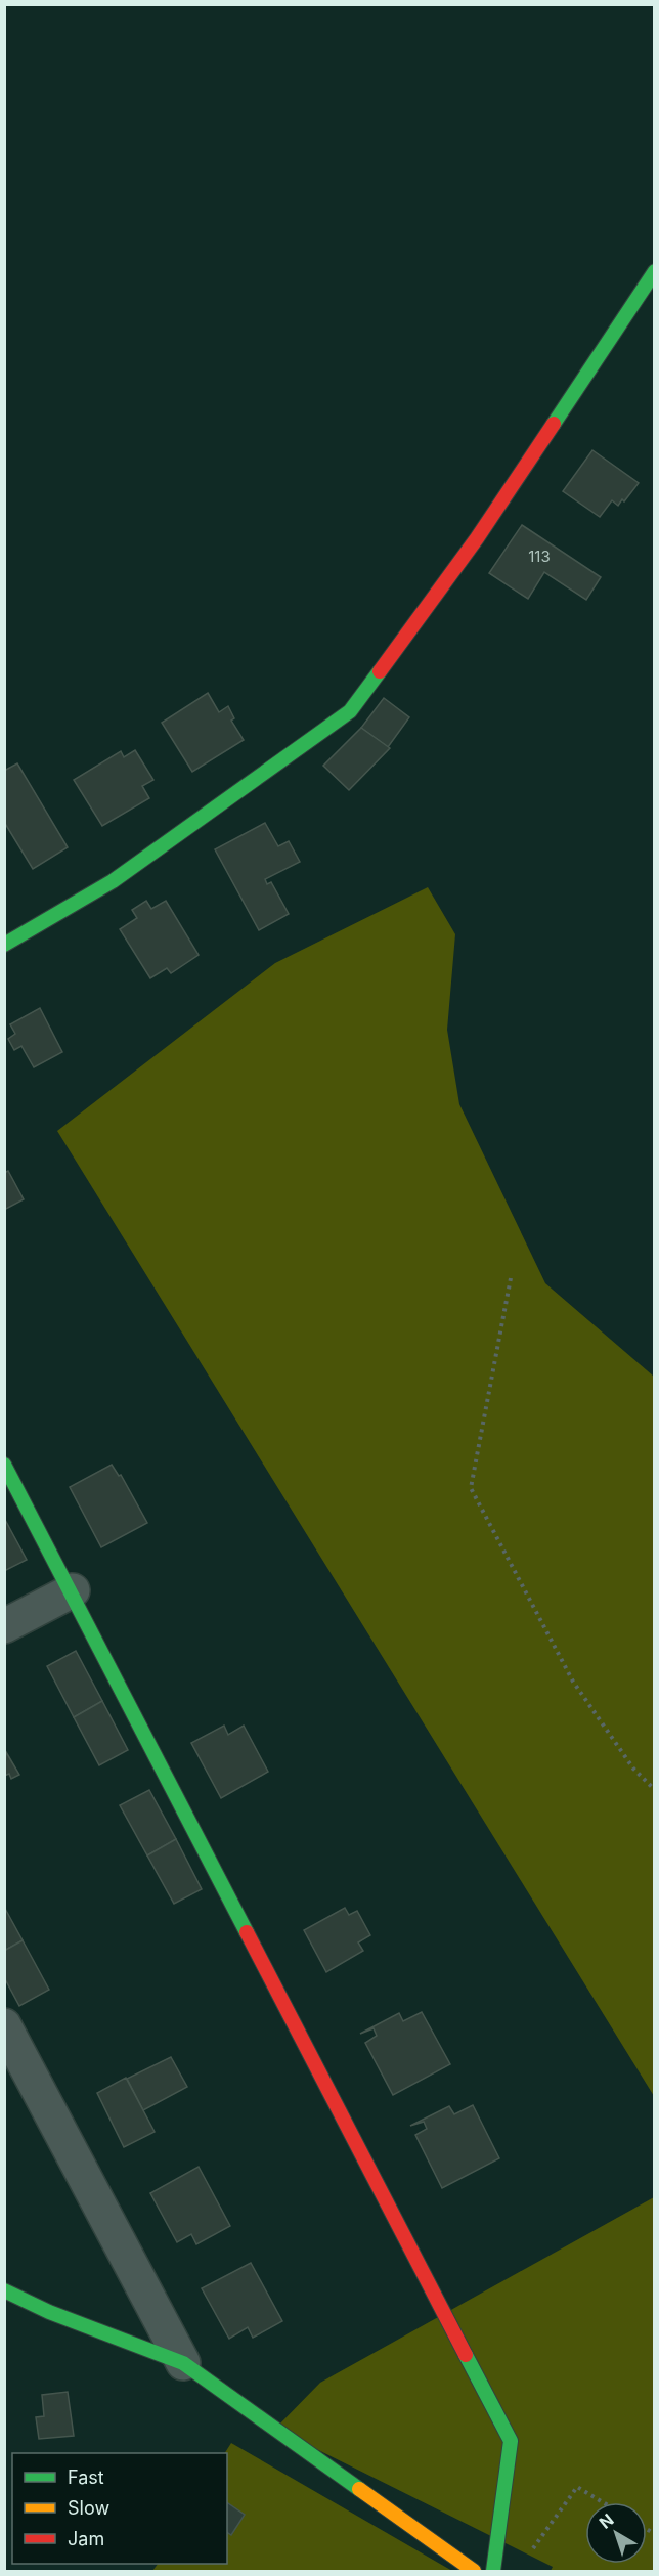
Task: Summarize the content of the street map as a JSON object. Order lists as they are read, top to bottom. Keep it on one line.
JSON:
{"house_numbers":["113"],"legend":["Fast","Slow","Jam"],"north":"top left"}
